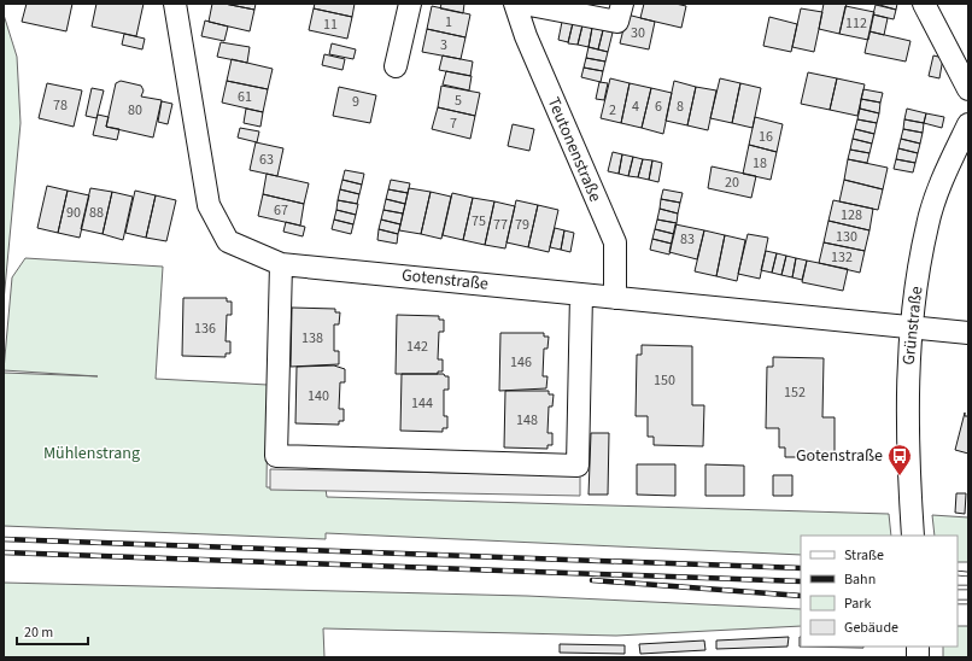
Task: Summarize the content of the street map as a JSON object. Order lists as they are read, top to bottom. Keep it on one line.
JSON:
{"streets":{"street":["Teutonenstraße","Gotenstraße","Grünstraße"]},"crossings":[["Teutonenstraße","Gotenstraße"],["Gotenstraße","Grünstraße"]],"parks":["Mühlenstrang"],"places":{"bus stop":["Gotenstraße"]},"house_numbers":["1","112","11","30","3","61","5","9","78","4","6","8","80","2","7","16","63","18","20","67","90","88","128","75","77","79","130","83","132","136","138","142","146","150","152","140","144","148"],"legend":["Straße","Bahn","Park","Gebäude"],"scale_bar":"20 m"}
